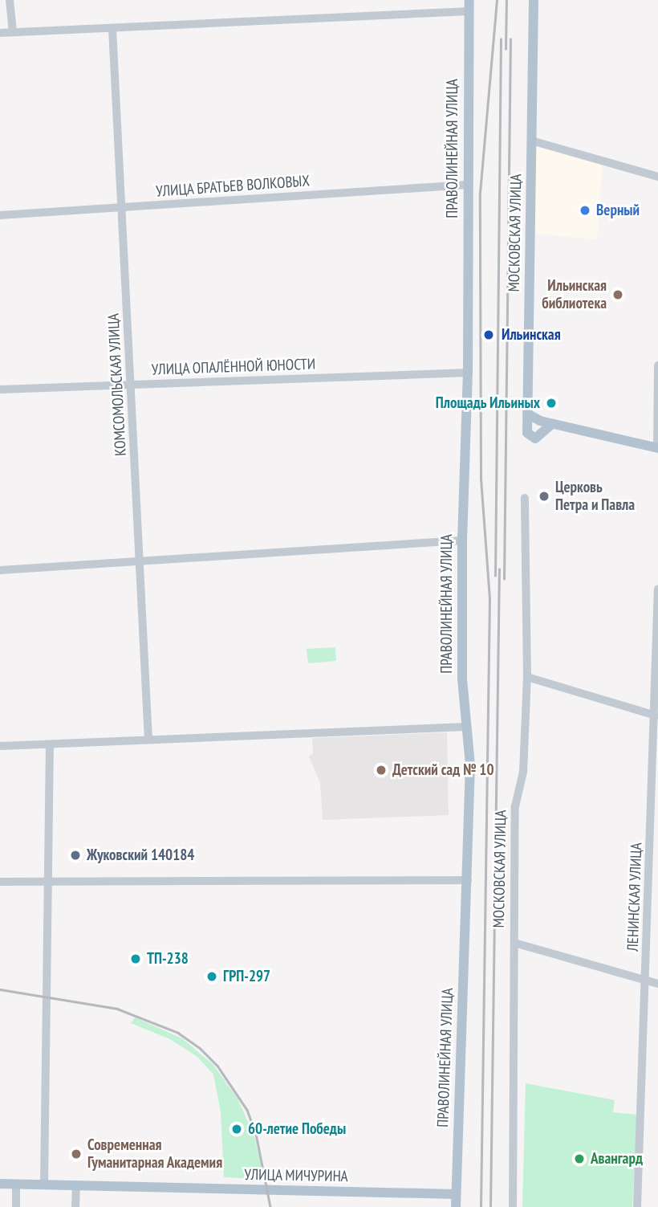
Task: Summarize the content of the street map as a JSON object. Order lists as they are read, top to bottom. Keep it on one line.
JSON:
{"streets":{"main road":["ПРАВОЛИНЕЙНАЯ УЛИЦА","МОСКОВСКАЯ УЛИЦА","УЛИЦА МИЧУРИНА"],"street":["УЛИЦА БРАТЬЕВ ВОЛКОВЫХ","УЛИЦА ОПАЛЁННОЙ ЮНОСТИ","КОМСОМОЛЬСКАЯ УЛИЦА","ЛЕНИНСКАЯ УЛИЦА"]},"crossings":[["ПРАВОЛИНЕЙНАЯ УЛИЦА","УЛИЦА БРАТЬЕВ ВОЛКОВЫХ"],["ПРАВОЛИНЕЙНАЯ УЛИЦА","УЛИЦА ОПАЛЁННОЙ ЮНОСТИ"],["ПРАВОЛИНЕЙНАЯ УЛИЦА","УЛИЦА МИЧУРИНА"],["УЛИЦА БРАТЬЕВ ВОЛКОВЫХ","КОМСОМОЛЬСКАЯ УЛИЦА"],["УЛИЦА ОПАЛЁННОЙ ЮНОСТИ","КОМСОМОЛЬСКАЯ УЛИЦА"]],"places":["Верный","Ильинская библиотека","Ильинская","Площадь Ильиных","Церковь Петра и Павла","Детский сад № 10","Жуковский 140184","ТП-238","ГРП-297","60-летие Победы","Современная Гуманитарная Академия","Авангард"]}
